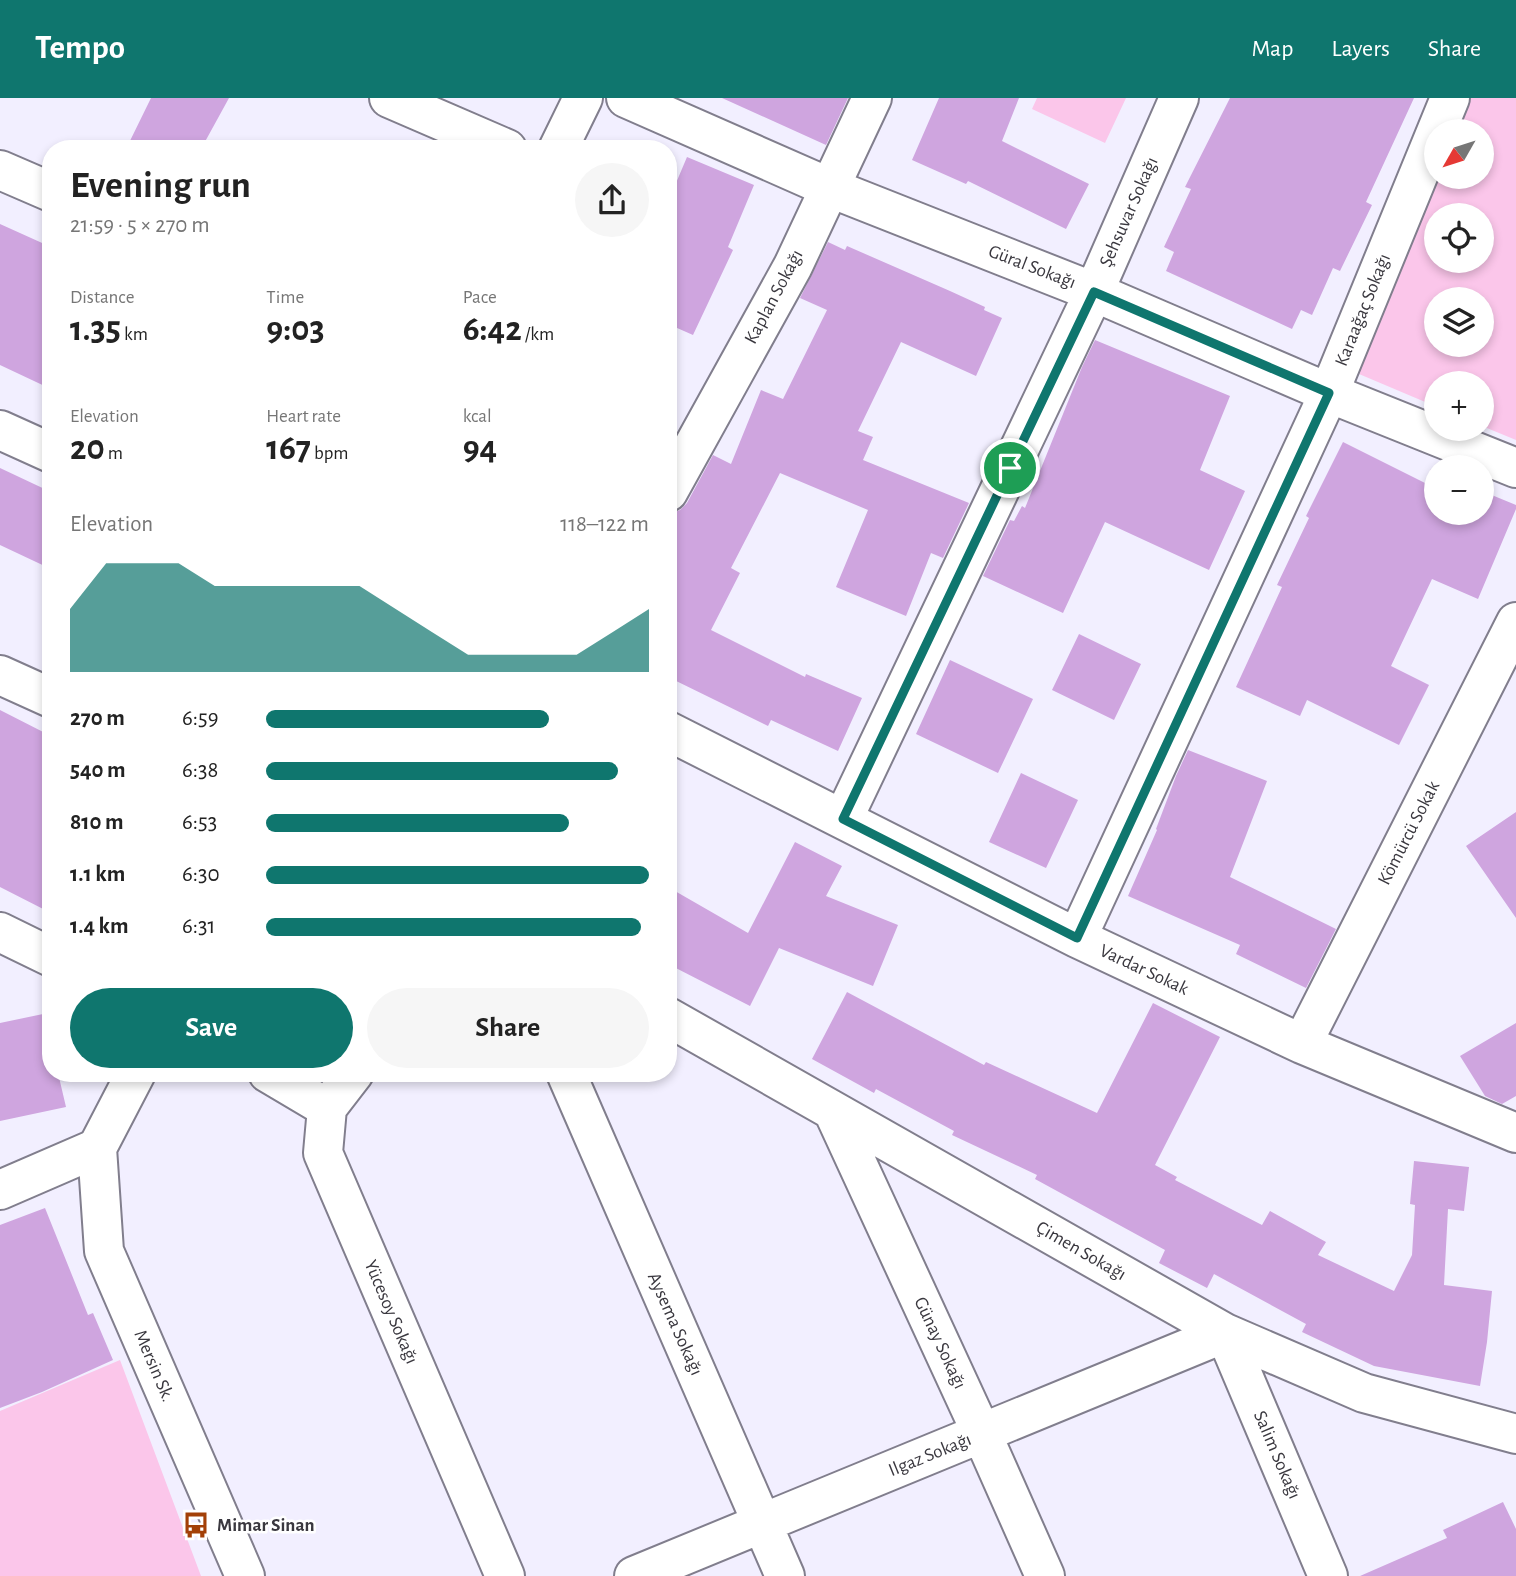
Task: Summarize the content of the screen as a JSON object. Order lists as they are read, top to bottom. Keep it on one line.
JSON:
{"streets":{"street":["Şehsuvar Sokağı","Güral Sokağı","Kaplan Sokağı","Karaağaç Sokağı","Kömürcü Sokak","Vardar Sokak","Çimen Sokağı","Yücesoy Sokağı","Aysema Sokağı","Günay Sokağı","Mersin Sk.","Ilgaz Sokağı","Salim Sokağı"]},"crossings":[["Şehsuvar Sokağı","Güral Sokağı"],["Şehsuvar Sokağı","Vardar Sokak"],["Güral Sokağı","Kaplan Sokağı"],["Güral Sokağı","Karaağaç Sokağı"],["Karaağaç Sokağı","Vardar Sokak"],["Kömürcü Sokak","Vardar Sokak"],["Çimen Sokağı","Günay Sokağı"],["Çimen Sokağı","Ilgaz Sokağı"],["Çimen Sokağı","Salim Sokağı"],["Aysema Sokağı","Ilgaz Sokağı"],["Günay Sokağı","Ilgaz Sokağı"],["Ilgaz Sokağı","Salim Sokağı"]],"places":{"bus stop":["Mimar Sinan"]},"north":"bottom left","page":{"header":"Tempo","nav":["Map","Layers","Share"],"map_buttons":["+","−"],"heading":["Evening run","21:59 · 5 × 270 m"],"stats":[["Distance","1.35 km"],["Time","9:03"],["Pace","6:42 /km"],["Elevation","20 m"],["Heart rate","167 bpm"],["kcal","94"]],"chart":["Elevation","118–122 m"],"list":[{"name":"270 m","note":"6:59"},{"name":"540 m","note":"6:38"},{"name":"810 m","note":"6:53"},{"name":"1.1 km","note":"6:30"},{"name":"1.4 km","note":"6:31"}],"buttons":["Save","Share"]}}
